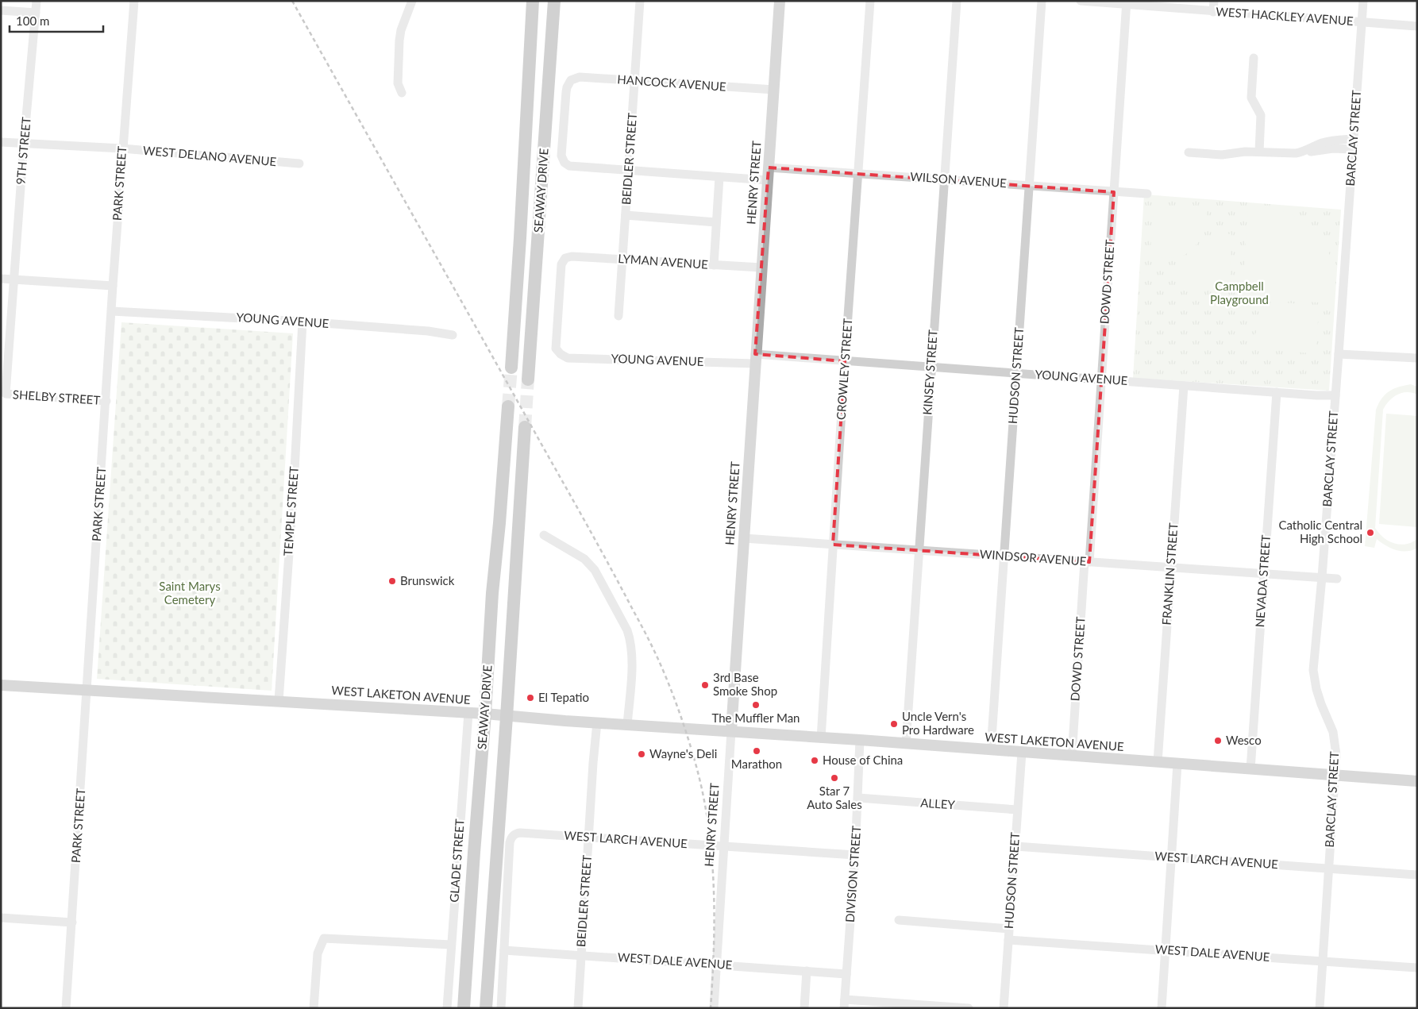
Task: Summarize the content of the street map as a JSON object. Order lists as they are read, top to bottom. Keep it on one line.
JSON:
{"streets":{"highway":["SEAWAY DRIVE"],"main road":["HENRY STREET","WEST LAKETON AVENUE"],"street":["WEST HACKLEY AVENUE","HANCOCK AVENUE","BARCLAY STREET","9TH STREET","WEST DELANO AVENUE","BEIDLER STREET","WILSON AVENUE","PARK STREET","LYMAN AVENUE","DOWD STREET","YOUNG AVENUE","CROWLEY STREET","KINSEY STREET","HUDSON STREET","SHELBY STREET","TEMPLE STREET","WINDSOR AVENUE","FRANKLIN STREET","NEVADA STREET","ALLEY","WEST LARCH AVENUE","GLADE STREET","DIVISION STREET","WEST DALE AVENUE"]},"crossings":[["WEST HACKLEY AVENUE","BARCLAY STREET"],["WEST HACKLEY AVENUE","DOWD STREET"],["HANCOCK AVENUE","BEIDLER STREET"],["HANCOCK AVENUE","HENRY STREET"],["BARCLAY STREET","YOUNG AVENUE"],["BARCLAY STREET","WINDSOR AVENUE"],["BARCLAY STREET","WEST LAKETON AVENUE"],["BARCLAY STREET","WEST LARCH AVENUE"],["BARCLAY STREET","WEST DALE AVENUE"],["9TH STREET","WEST DELANO AVENUE"],["9TH STREET","SHELBY STREET"],["WEST DELANO AVENUE","PARK STREET"],["BEIDLER STREET","LYMAN AVENUE"],["BEIDLER STREET","WEST LAKETON AVENUE"],["BEIDLER STREET","WEST LARCH AVENUE"],["BEIDLER STREET","WEST DALE AVENUE"],["WILSON AVENUE","HENRY STREET"],["WILSON AVENUE","DOWD STREET"],["WILSON AVENUE","CROWLEY STREET"],["WILSON AVENUE","KINSEY STREET"],["WILSON AVENUE","HUDSON STREET"],["HENRY STREET","LYMAN AVENUE"],["HENRY STREET","YOUNG AVENUE"],["HENRY STREET","WINDSOR AVENUE"],["HENRY STREET","WEST LAKETON AVENUE"],["HENRY STREET","WEST LARCH AVENUE"],["HENRY STREET","WEST DALE AVENUE"],["PARK STREET","YOUNG AVENUE"],["PARK STREET","SHELBY STREET"],["PARK STREET","WEST LAKETON AVENUE"],["SEAWAY DRIVE","WEST LAKETON AVENUE"],["LYMAN AVENUE","YOUNG AVENUE"],["DOWD STREET","YOUNG AVENUE"],["DOWD STREET","WINDSOR AVENUE"],["DOWD STREET","WEST LAKETON AVENUE"],["YOUNG AVENUE","CROWLEY STREET"],["YOUNG AVENUE","KINSEY STREET"],["YOUNG AVENUE","HUDSON STREET"],["YOUNG AVENUE","TEMPLE STREET"],["YOUNG AVENUE","FRANKLIN STREET"],["YOUNG AVENUE","NEVADA STREET"],["CROWLEY STREET","WINDSOR AVENUE"],["CROWLEY STREET","WEST LAKETON AVENUE"],["KINSEY STREET","WINDSOR AVENUE"],["KINSEY STREET","WEST LAKETON AVENUE"],["HUDSON STREET","WINDSOR AVENUE"],["HUDSON STREET","WEST LAKETON AVENUE"],["HUDSON STREET","ALLEY"],["HUDSON STREET","WEST LARCH AVENUE"],["HUDSON STREET","WEST DALE AVENUE"],["TEMPLE STREET","WEST LAKETON AVENUE"],["WINDSOR AVENUE","FRANKLIN STREET"],["WINDSOR AVENUE","NEVADA STREET"],["FRANKLIN STREET","WEST LAKETON AVENUE"],["NEVADA STREET","WEST LAKETON AVENUE"],["WEST LAKETON AVENUE","GLADE STREET"],["WEST LAKETON AVENUE","DIVISION STREET"],["ALLEY","DIVISION STREET"],["WEST LARCH AVENUE","DIVISION STREET"],["WEST LARCH AVENUE","WEST DALE AVENUE"],["DIVISION STREET","WEST DALE AVENUE"]],"parks":["Campbell Playground","Saint Marys Cemetery"],"places":["Catholic Central High School","Brunswick","3rd Base Smoke Shop","El Tepatio","The Muffler Man","Uncle Vern's Pro Hardware","Wesco","Marathon","Wayne's Deli","House of China","Star 7 Auto Sales"],"scale_bar":"100 m"}
